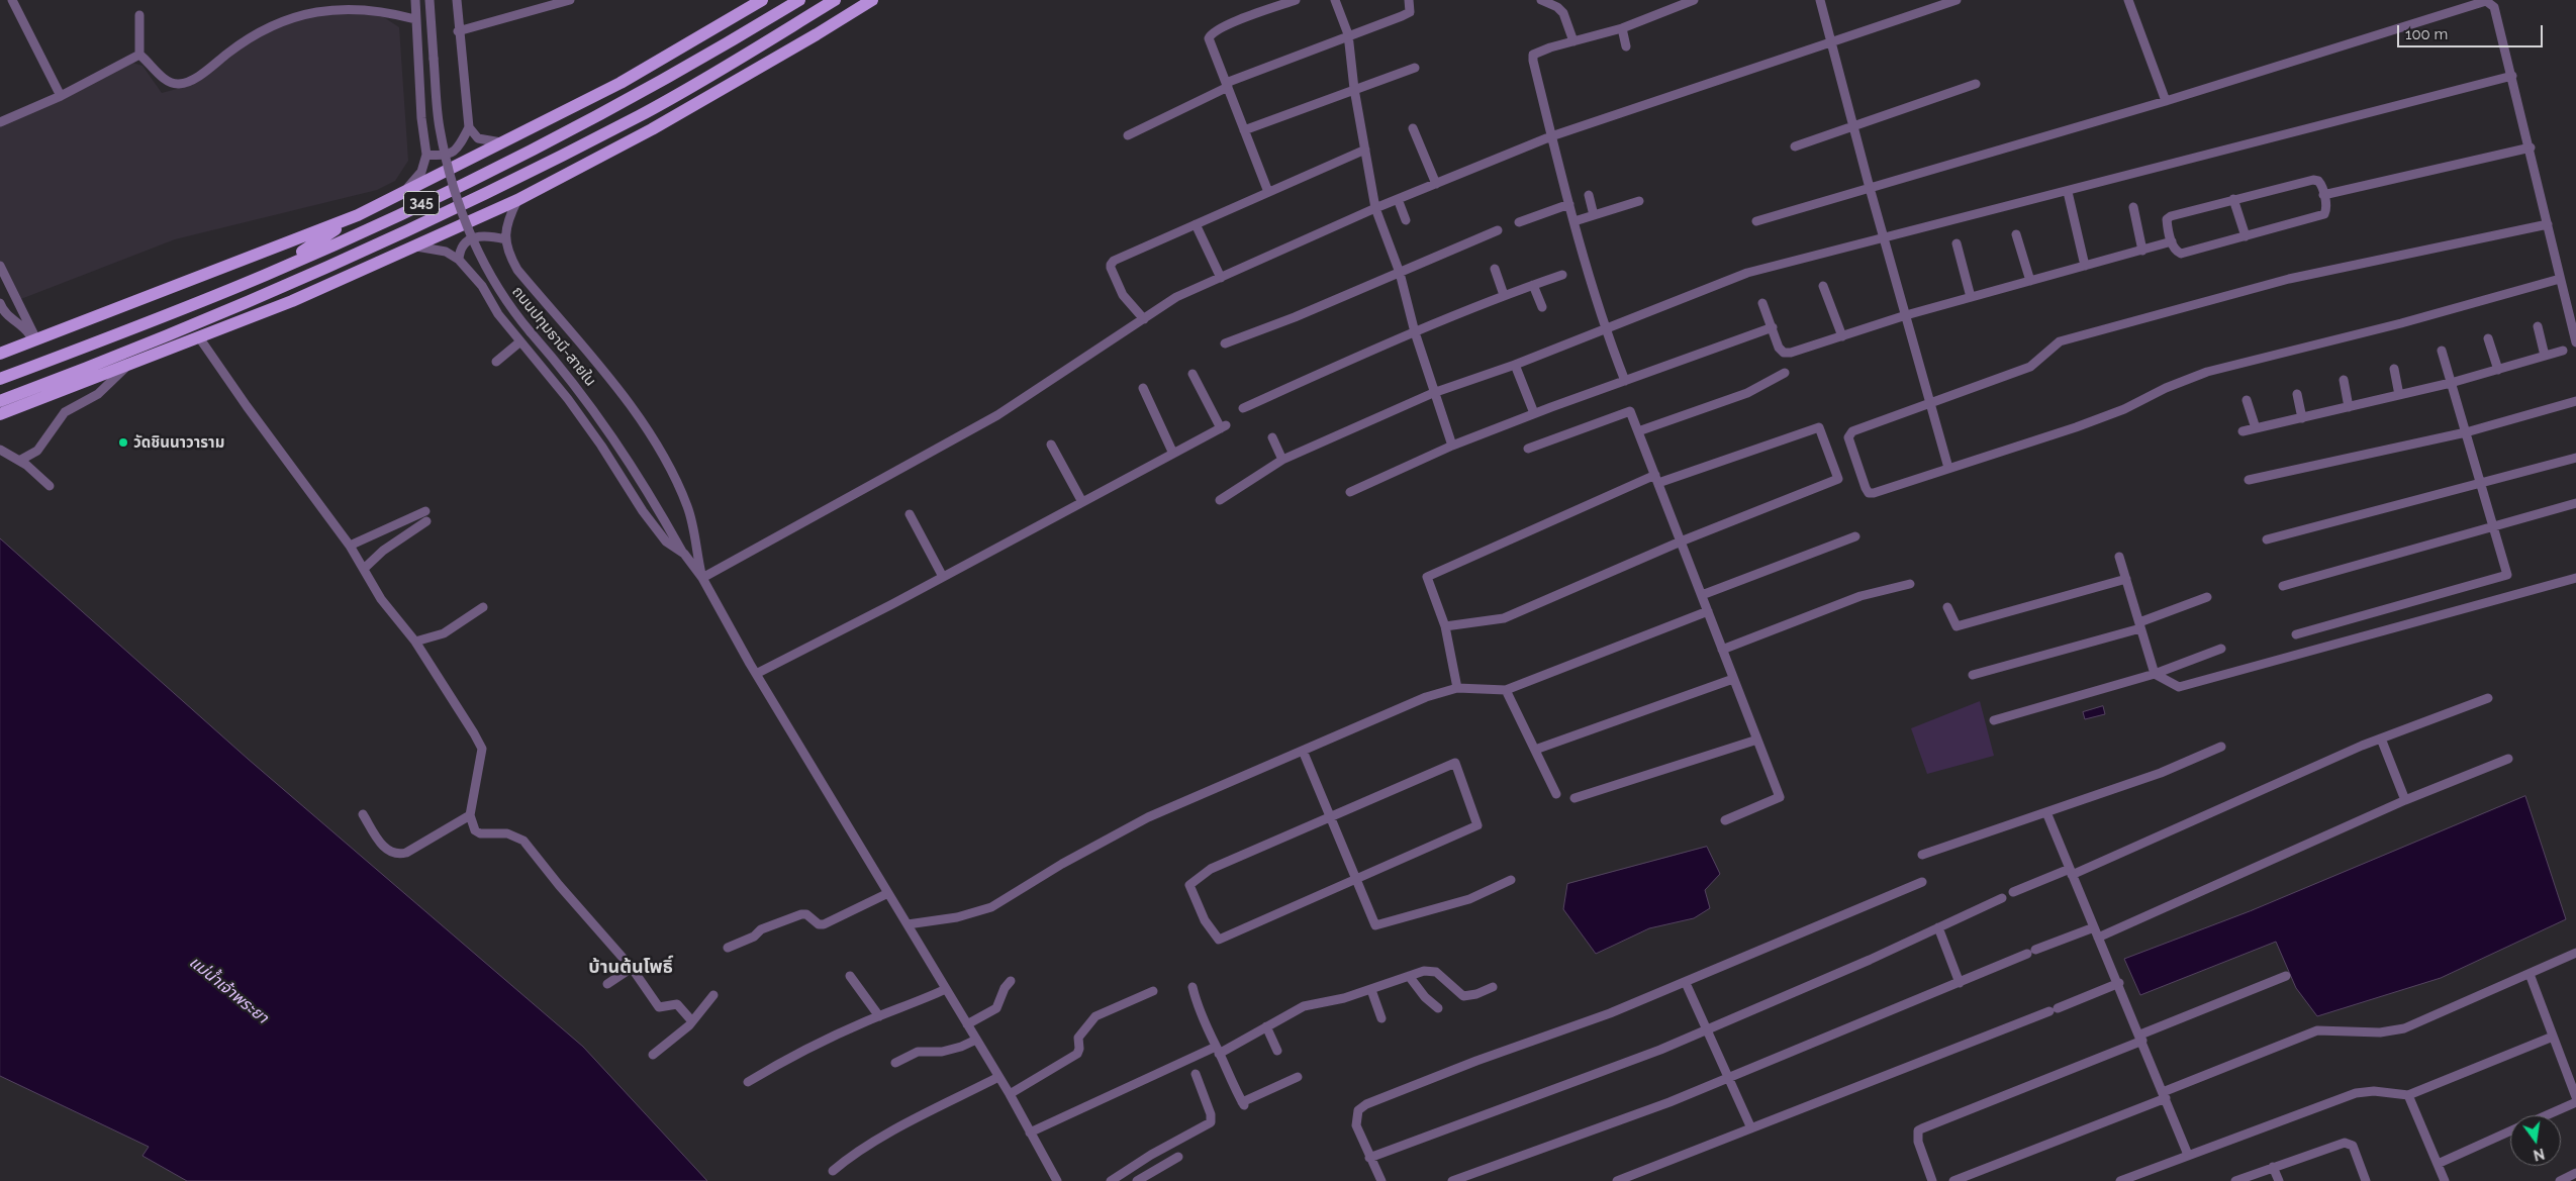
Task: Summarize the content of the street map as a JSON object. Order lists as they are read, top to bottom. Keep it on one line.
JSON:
{"streets":{"main road":["345"],"street":["ถนนปทุมธานี-สายใน"]},"districts":["บ้านต้นโพธิ์"],"water":["แม่น้ำเจ้าพระยา"],"places":["วัดชินนาวาราม"],"scale_bar":"100 m","north":"bottom"}
